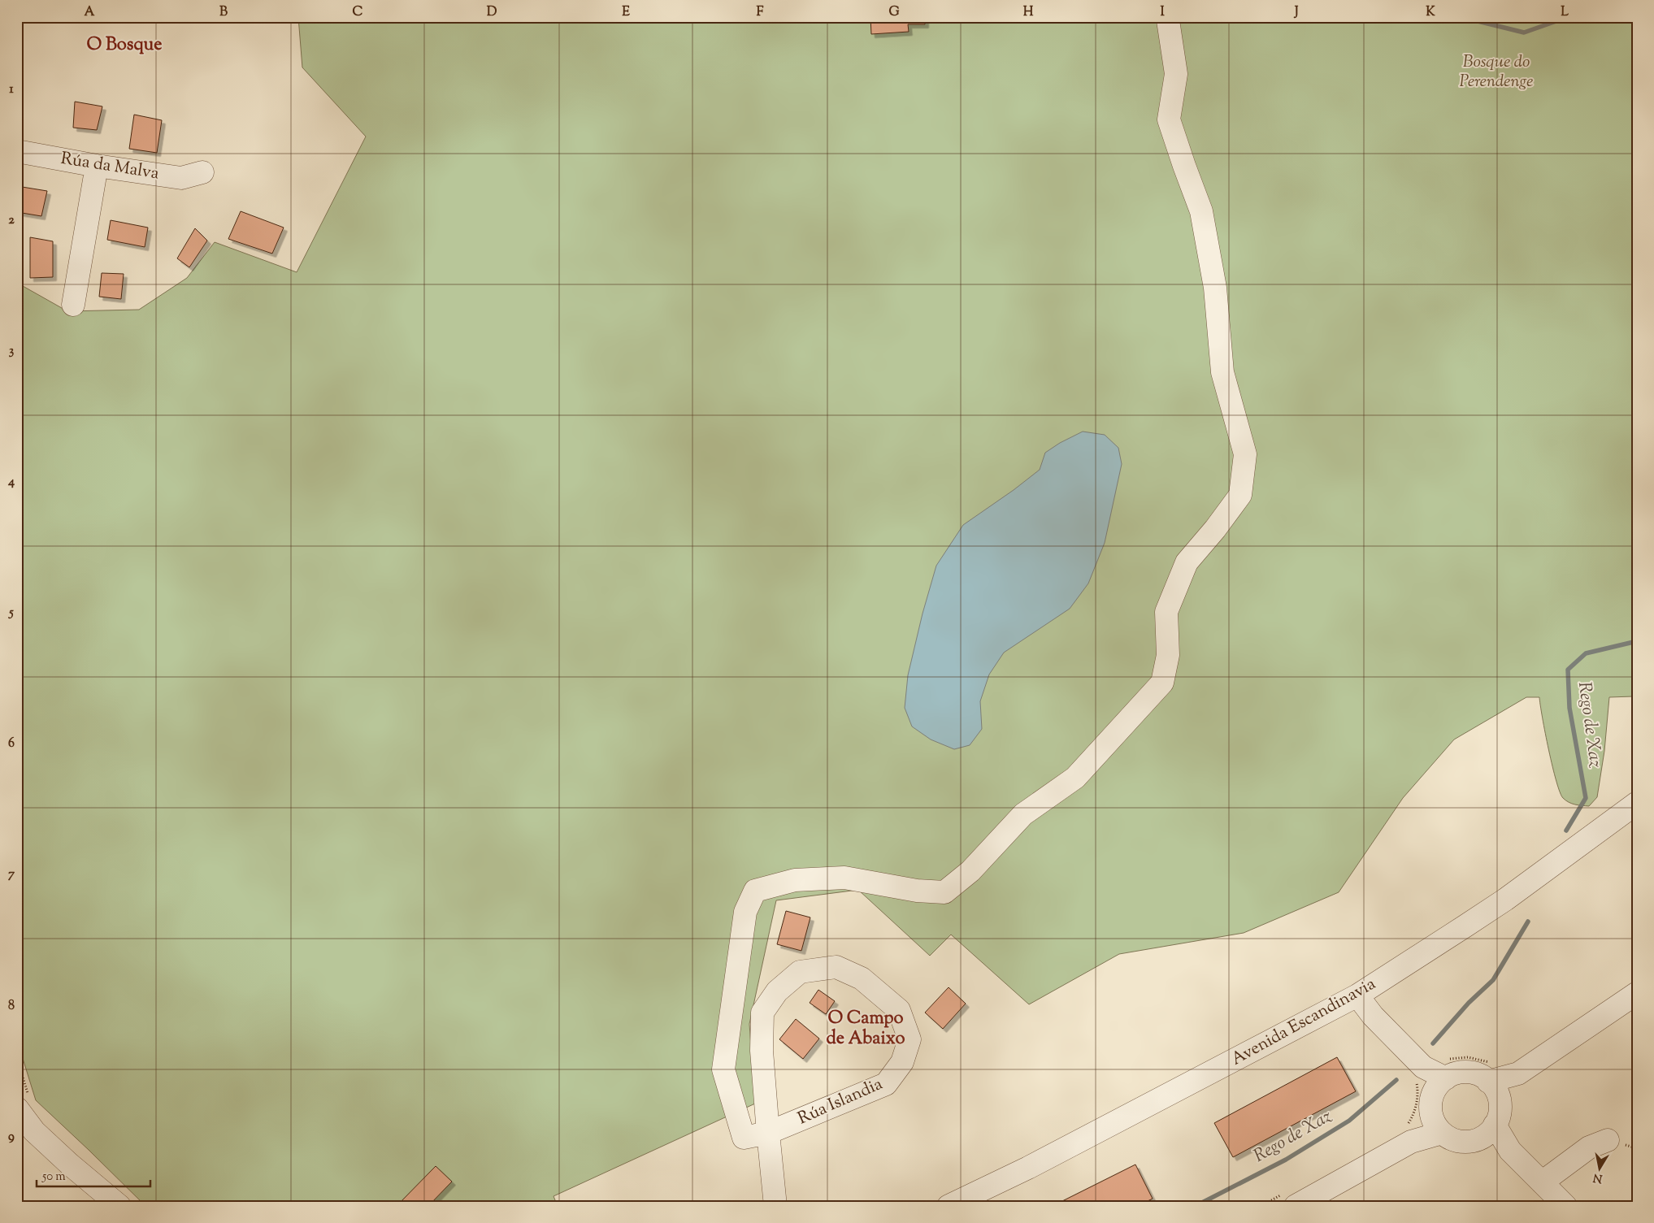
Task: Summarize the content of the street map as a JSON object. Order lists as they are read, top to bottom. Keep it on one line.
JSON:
{"streets":{"street":["Rúa da Malva","Avenida Escandinavia","Rúa Islandia"]},"districts":["O Bosque","O Campo de Abaixo"],"water":["Rego de Xaz"],"parks":["Bosque do Perendenge"],"scale_bar":"50 m","north":"bottom","grid":{"columns":["A","B","C","D","E","F","G","H","I","J","K","L"],"rows":["1","2","3","4","5","6","7","8","9"]}}
